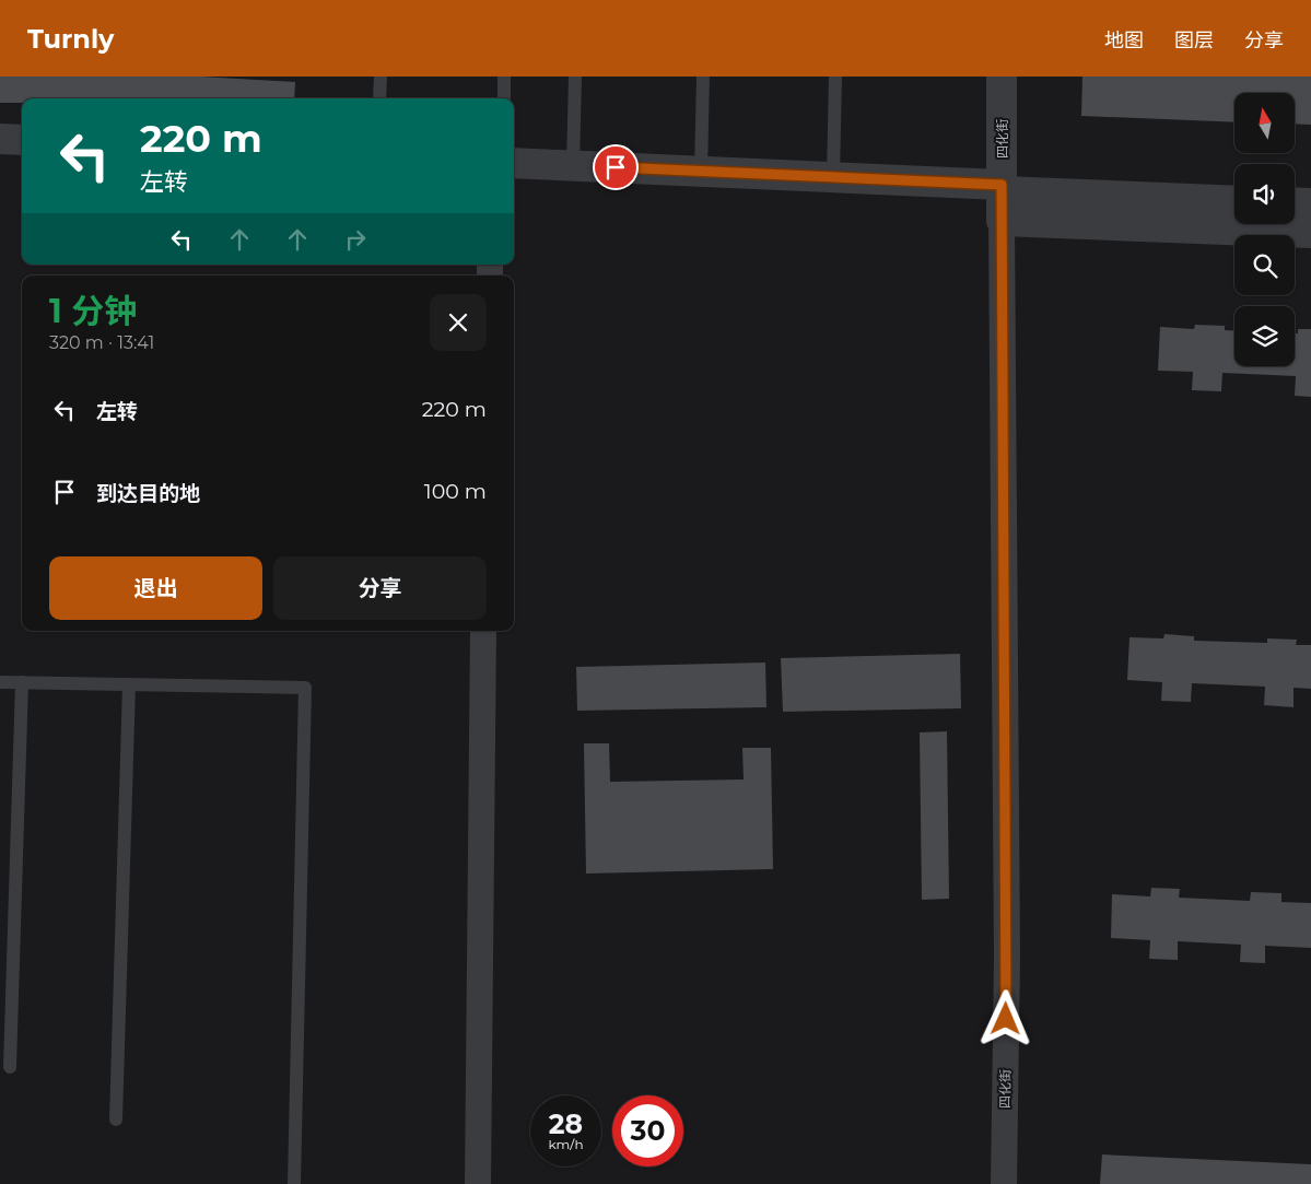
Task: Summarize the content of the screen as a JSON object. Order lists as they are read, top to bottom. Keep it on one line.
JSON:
{"streets":{"street":["四化街"]},"north":"top","page":{"header":"Turnly","nav":["地图","图层","分享"],"turn":["220 m","左转"],"heading":["1 分钟","320 m · 13:41"],"list":[{"name":"左转","value":"220 m"},{"name":"到达目的地","value":"100 m"}],"buttons":["退出","分享"],"speed":"28 km/h","limit":"30"}}
